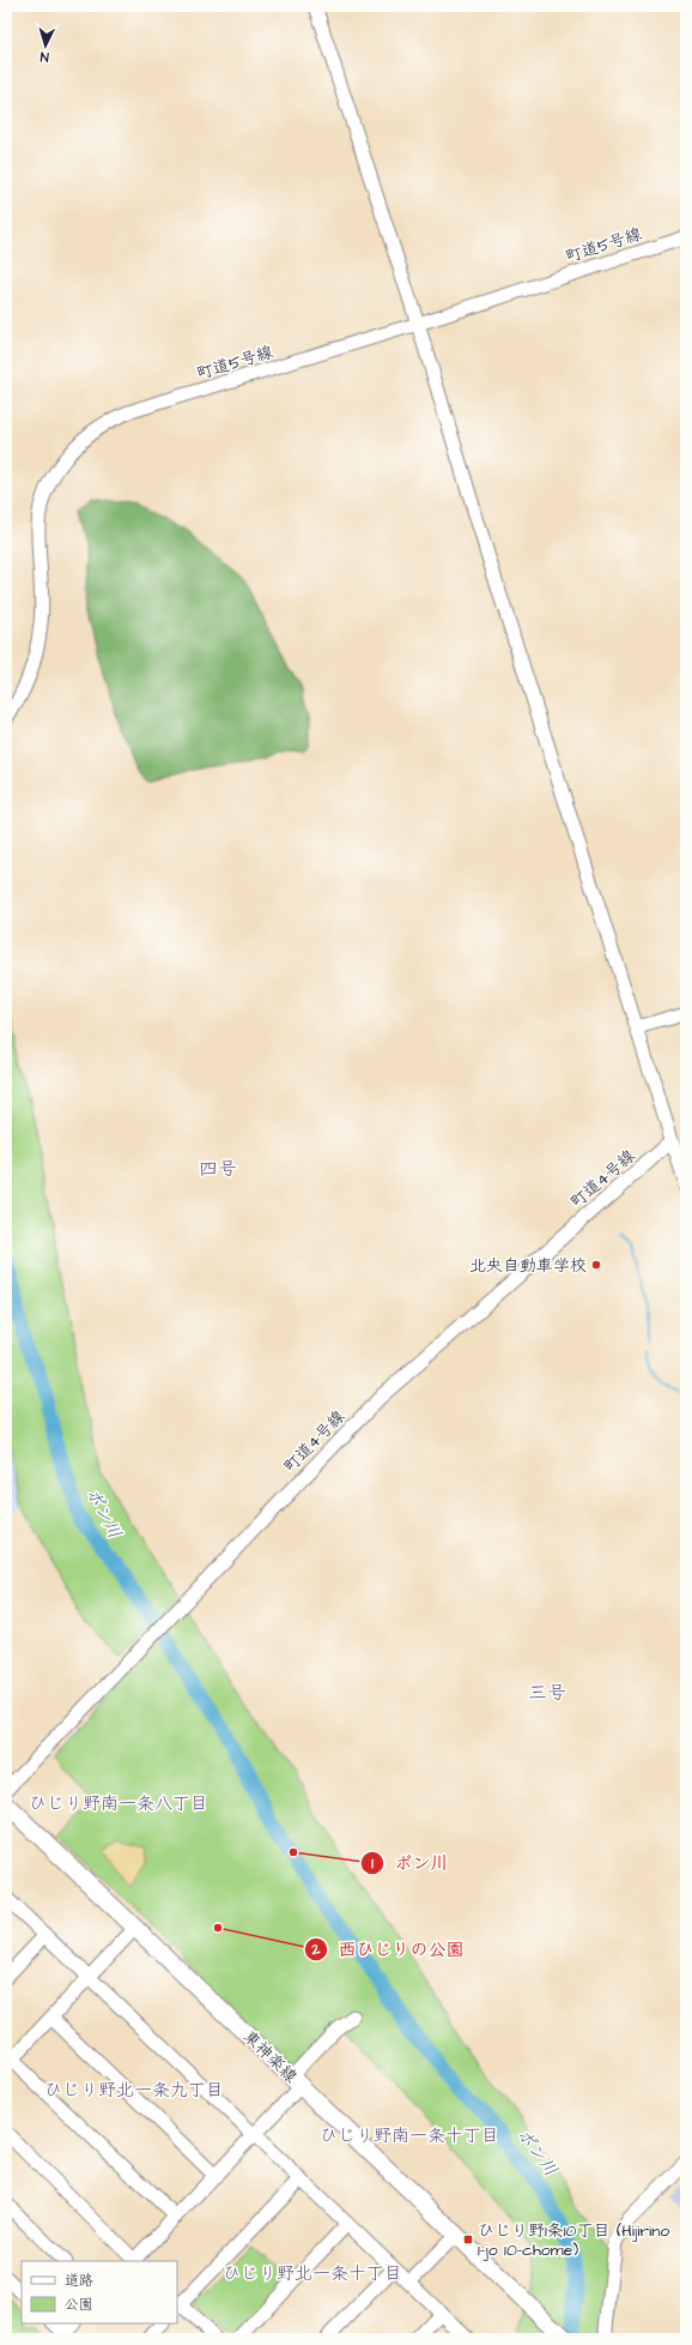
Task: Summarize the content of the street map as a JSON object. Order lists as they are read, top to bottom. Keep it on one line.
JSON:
{"streets":{"main road":["東神楽線"],"street":["町道5号線","町道4号線"]},"districts":["四号","三号","ひじり野南一条八丁目","ひじり野北一条九丁目","ひじり野南一条十丁目","ひじり野北一条十丁目"],"water":["ポン川"],"places":{"other":["北央自動車学校","ポン川","西ひじりの公園"],"transit":["ひじり野1条10丁目 (Hijirino 1-jo 10-chome)"]},"legend":["道路","公園"],"north":"bottom"}
